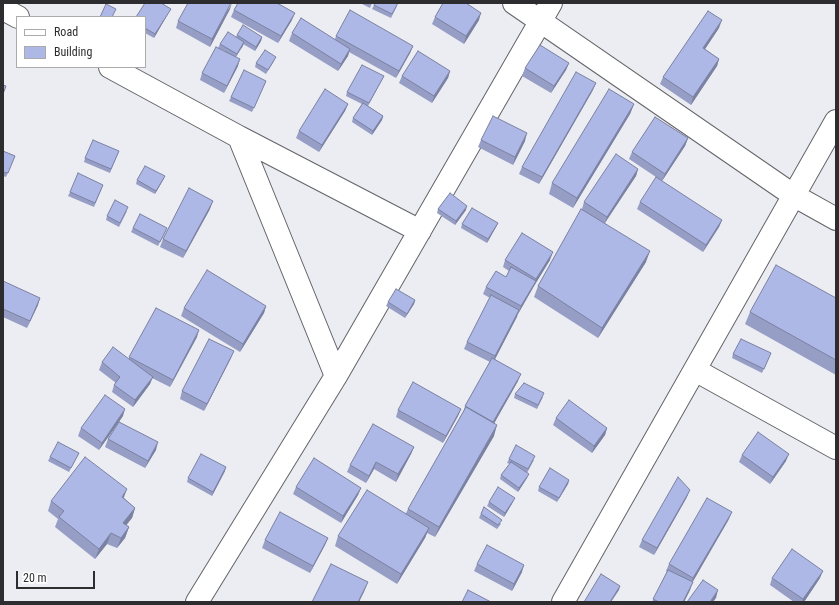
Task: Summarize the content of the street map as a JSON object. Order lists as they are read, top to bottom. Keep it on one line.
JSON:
{"legend":["Road","Building"],"scale_bar":"20 m"}
